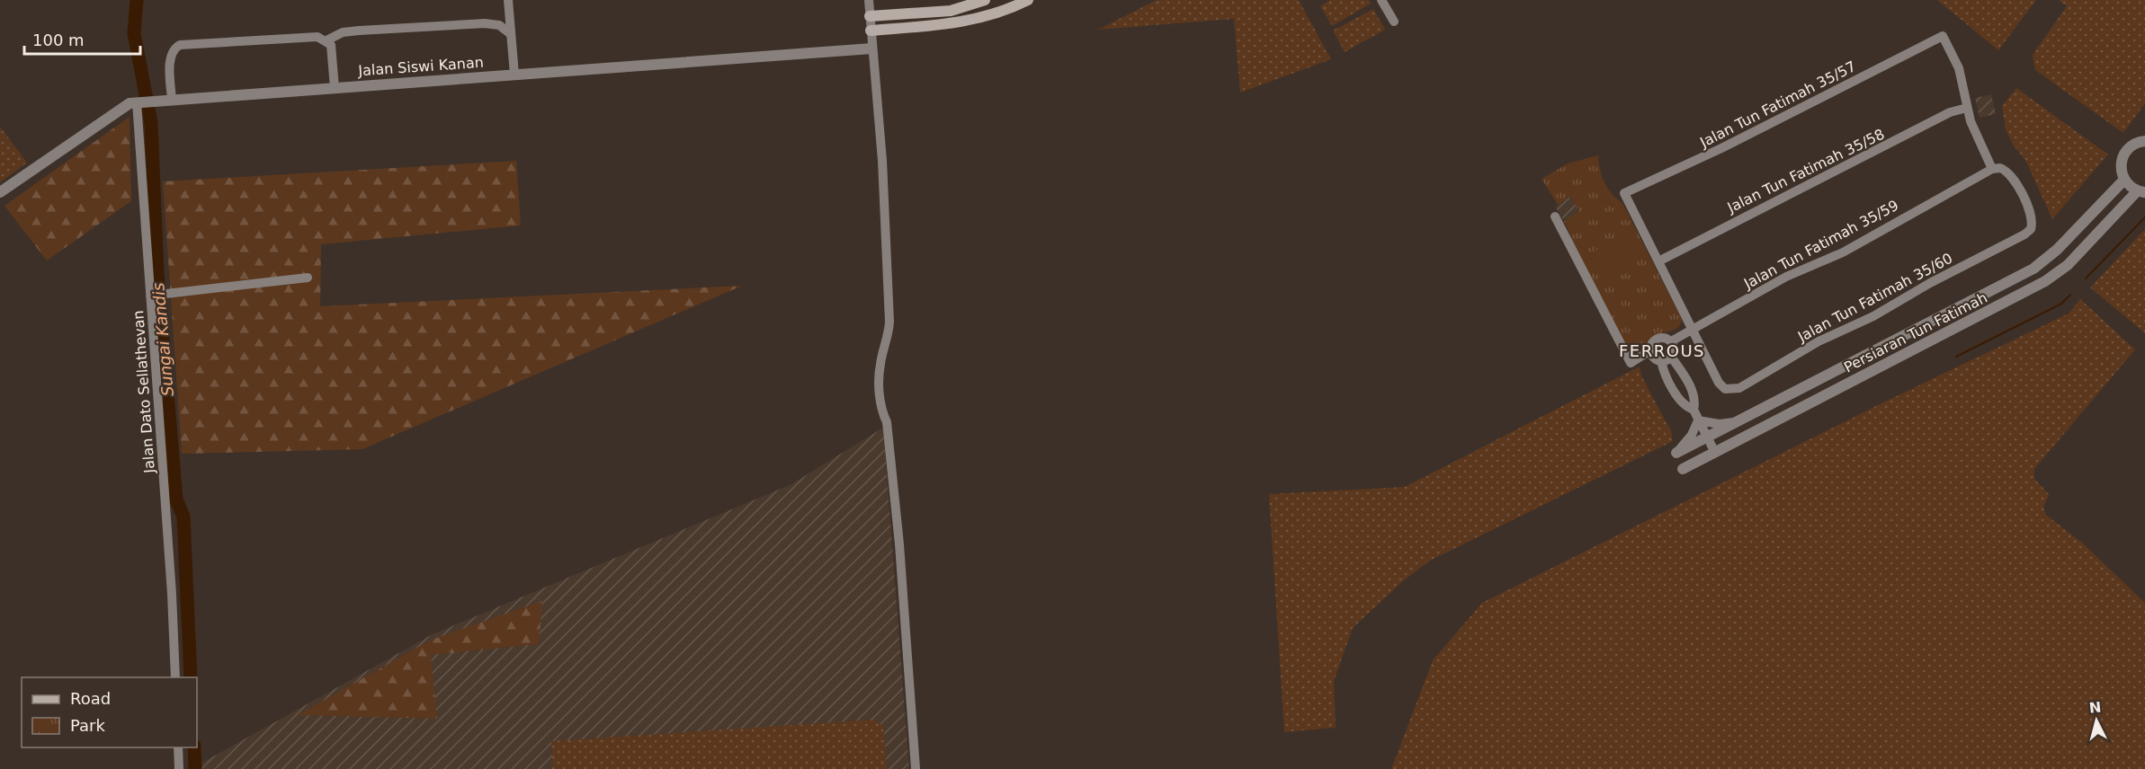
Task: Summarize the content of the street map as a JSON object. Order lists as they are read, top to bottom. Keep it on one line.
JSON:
{"streets":{"street":["Jalan Siswi Kanan","Jalan Tun Fatimah 35/57","Jalan Tun Fatimah 35/58","Jalan Tun Fatimah 35/59","Jalan Tun Fatimah 35/60","Persiaran Tun Fatimah","Jalan Dato Sellathevan"]},"crossings":[["Jalan Siswi Kanan","Jalan Dato Sellathevan"],["Jalan Tun Fatimah 35/57","Jalan Tun Fatimah 35/58"],["Jalan Tun Fatimah 35/59","Jalan Tun Fatimah 35/60"]],"districts":["FERROUS"],"water":["Sungai Kandis"],"legend":["Road","Park"],"scale_bar":"100 m","north":"top"}
